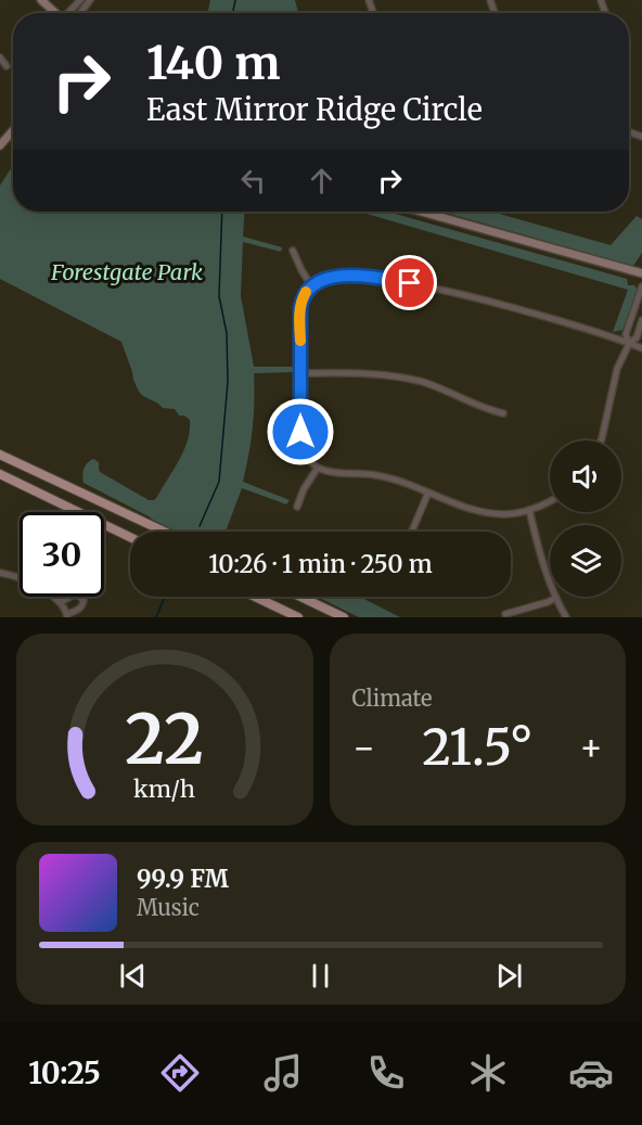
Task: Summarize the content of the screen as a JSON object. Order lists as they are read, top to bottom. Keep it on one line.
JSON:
{"parks":["Forestgate Park"],"page":{"turn":["140 m","East Mirror Ridge Circle"],"limit":"30","trip":"10:26 · 1 min · 250 m","tile":"Climate","heat":["−","21.5°","+"],"song":["99.9 FM","Music"],"tabs":"10:25","gauge":["22","km/h"]}}
